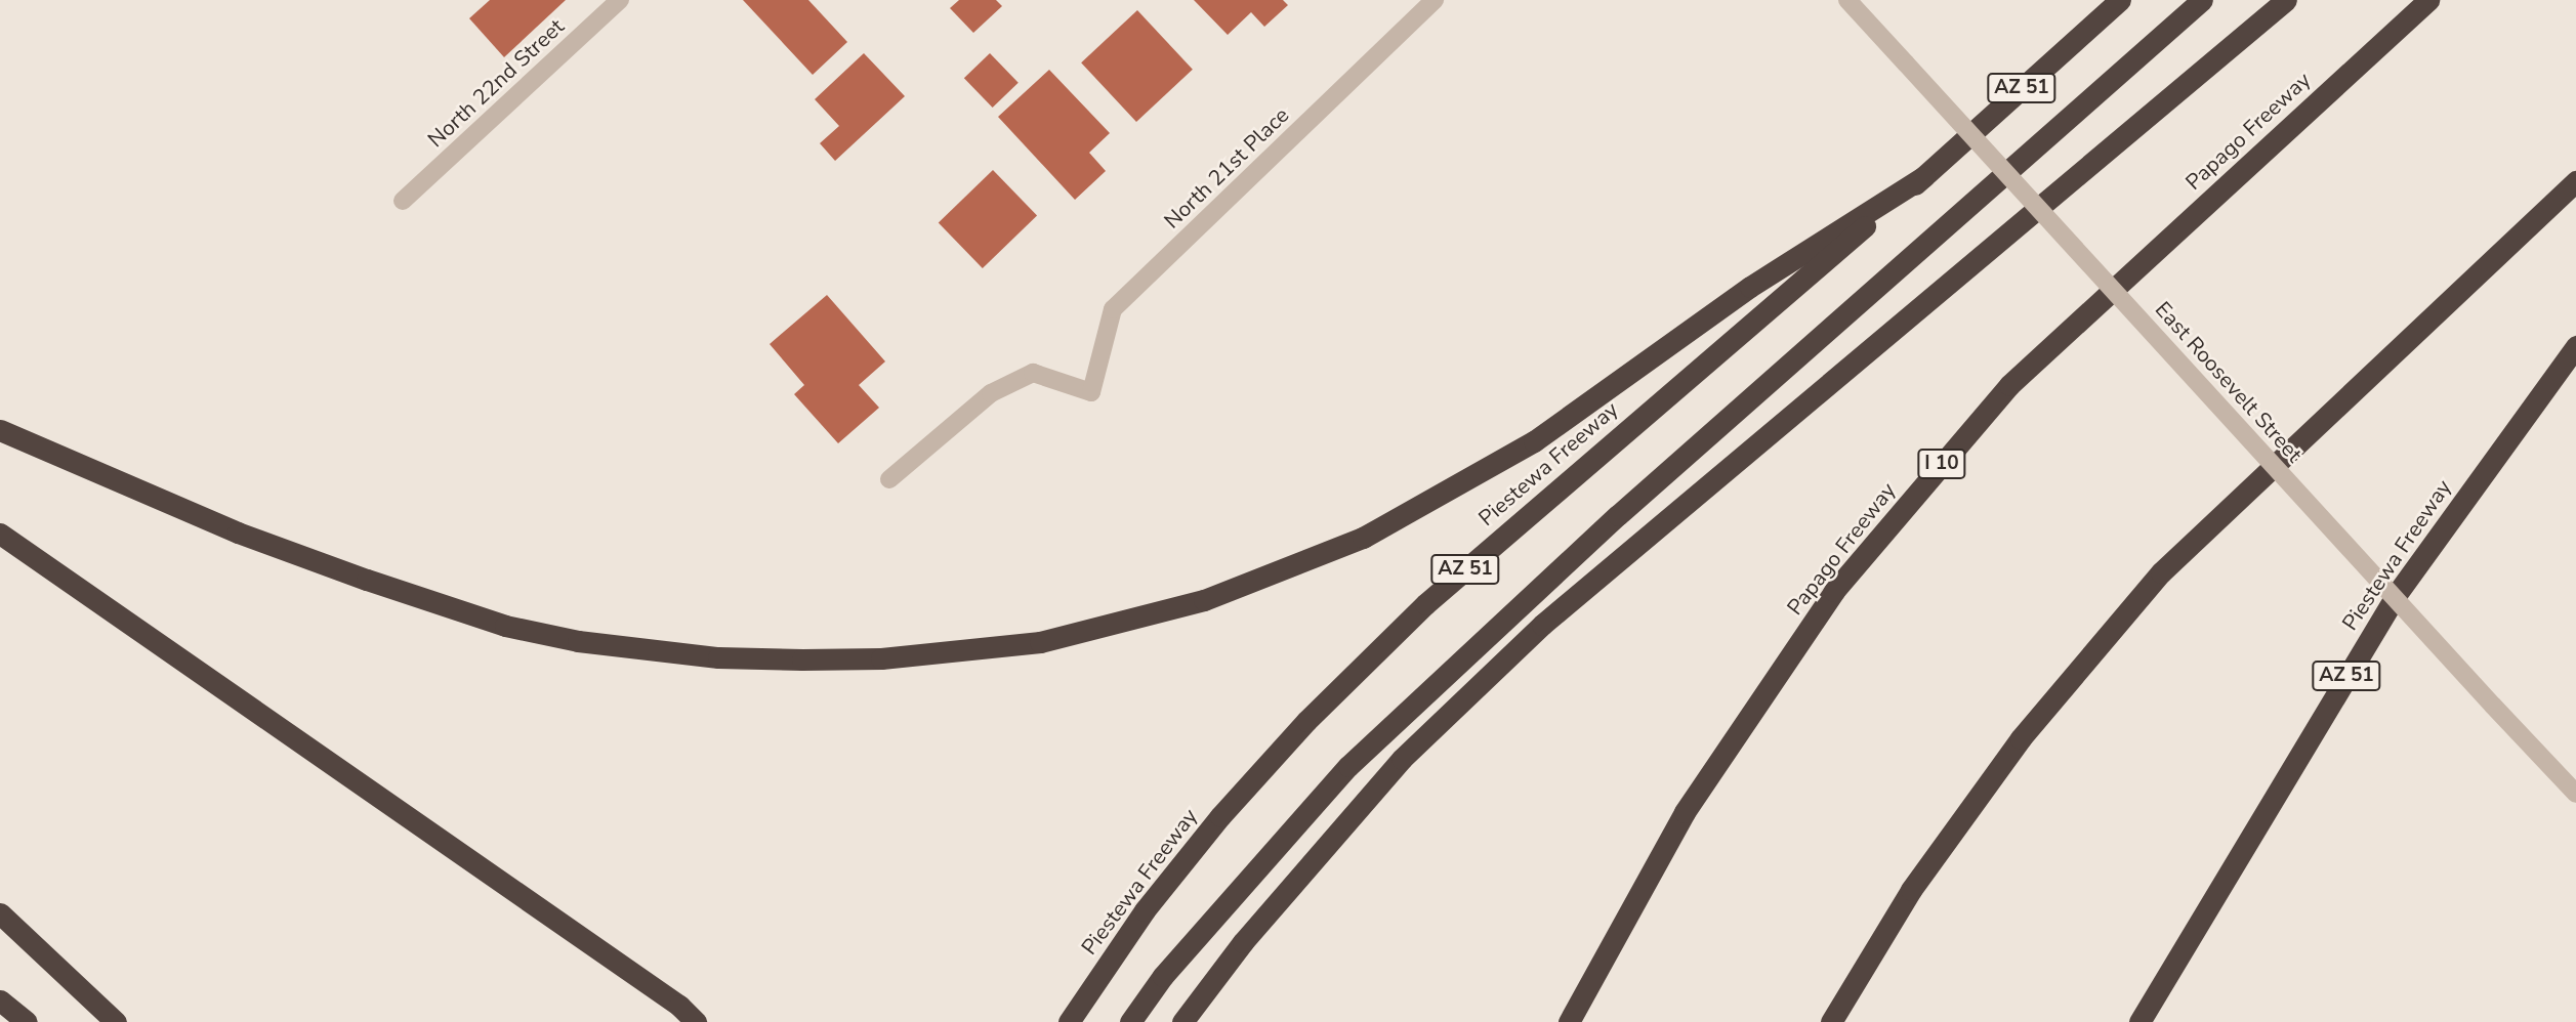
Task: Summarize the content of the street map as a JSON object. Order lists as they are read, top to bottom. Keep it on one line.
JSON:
{"streets":{"highway":["AZ 51","Papago Freeway","Piestewa Freeway","I 10"],"street":["North 22nd Street","North 21st Place","East Roosevelt Street"]}}
